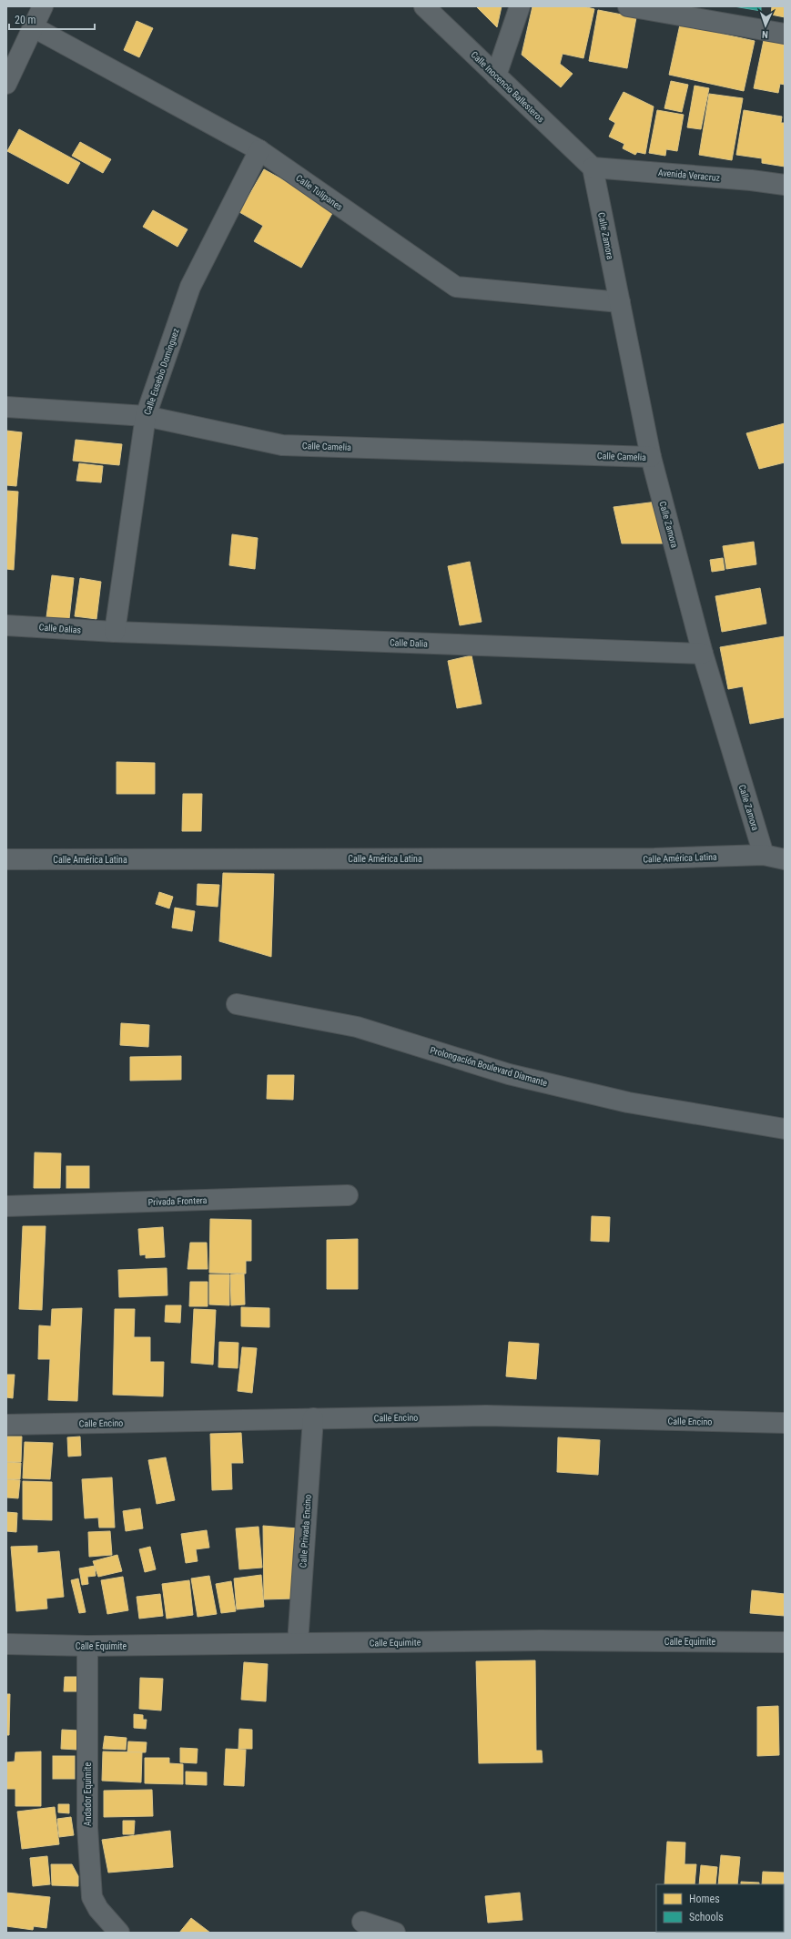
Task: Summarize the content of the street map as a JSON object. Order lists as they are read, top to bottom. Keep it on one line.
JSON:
{"streets":{"street":["Calle Inocencio Ballesteros","Avenida Veracruz","Calle Tulipanes","Calle Zamora","Calle Eusebio Domínguez","Calle Camelia","Calle Dalias","Calle Dalia","Calle América Latina","Prolongación Boulevard Diamante","Privada Frontera","Calle Encino","Calle Privada Encino","Calle Equimite","Andador Equimite"]},"crossings":[["Calle Inocencio Ballesteros","Avenida Veracruz"],["Calle Inocencio Ballesteros","Calle Zamora"],["Avenida Veracruz","Calle Zamora"],["Calle Tulipanes","Calle Zamora"],["Calle Tulipanes","Calle Eusebio Domínguez"],["Calle Zamora","Calle Camelia"],["Calle Zamora","Calle Dalia"],["Calle Zamora","Calle América Latina"],["Calle Eusebio Domínguez","Calle Camelia"],["Calle Eusebio Domínguez","Calle Dalias"],["Calle Eusebio Domínguez","Calle Dalia"],["Calle Dalias","Calle Dalia"],["Calle Encino","Calle Privada Encino"],["Calle Privada Encino","Calle Equimite"],["Calle Equimite","Andador Equimite"]],"legend":["Homes","Schools"],"scale_bar":"20 m","north":"bottom"}
